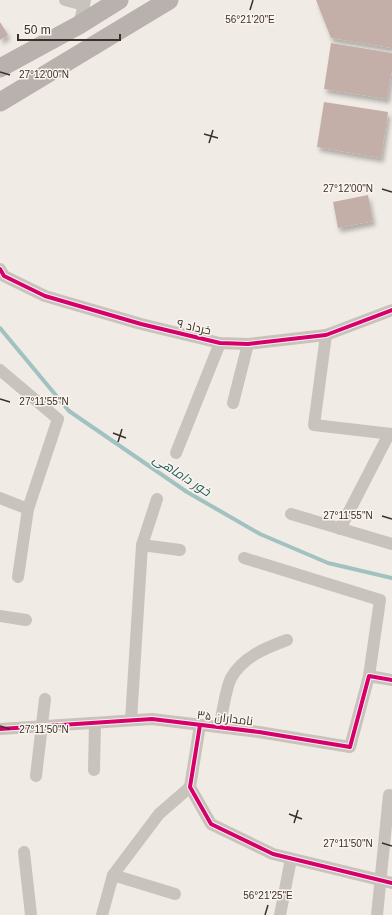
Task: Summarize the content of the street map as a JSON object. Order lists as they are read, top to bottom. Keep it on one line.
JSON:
{"streets":{"street":["خرداد ۹","نامداران ۳۵"]},"water":["خور داماهی"],"scale_bar":"50 m","coordinates":["56°21'20\"E","27°12'00\"N","27°11'55\"N","27°11'50\"N","56°21'25\"E"]}
